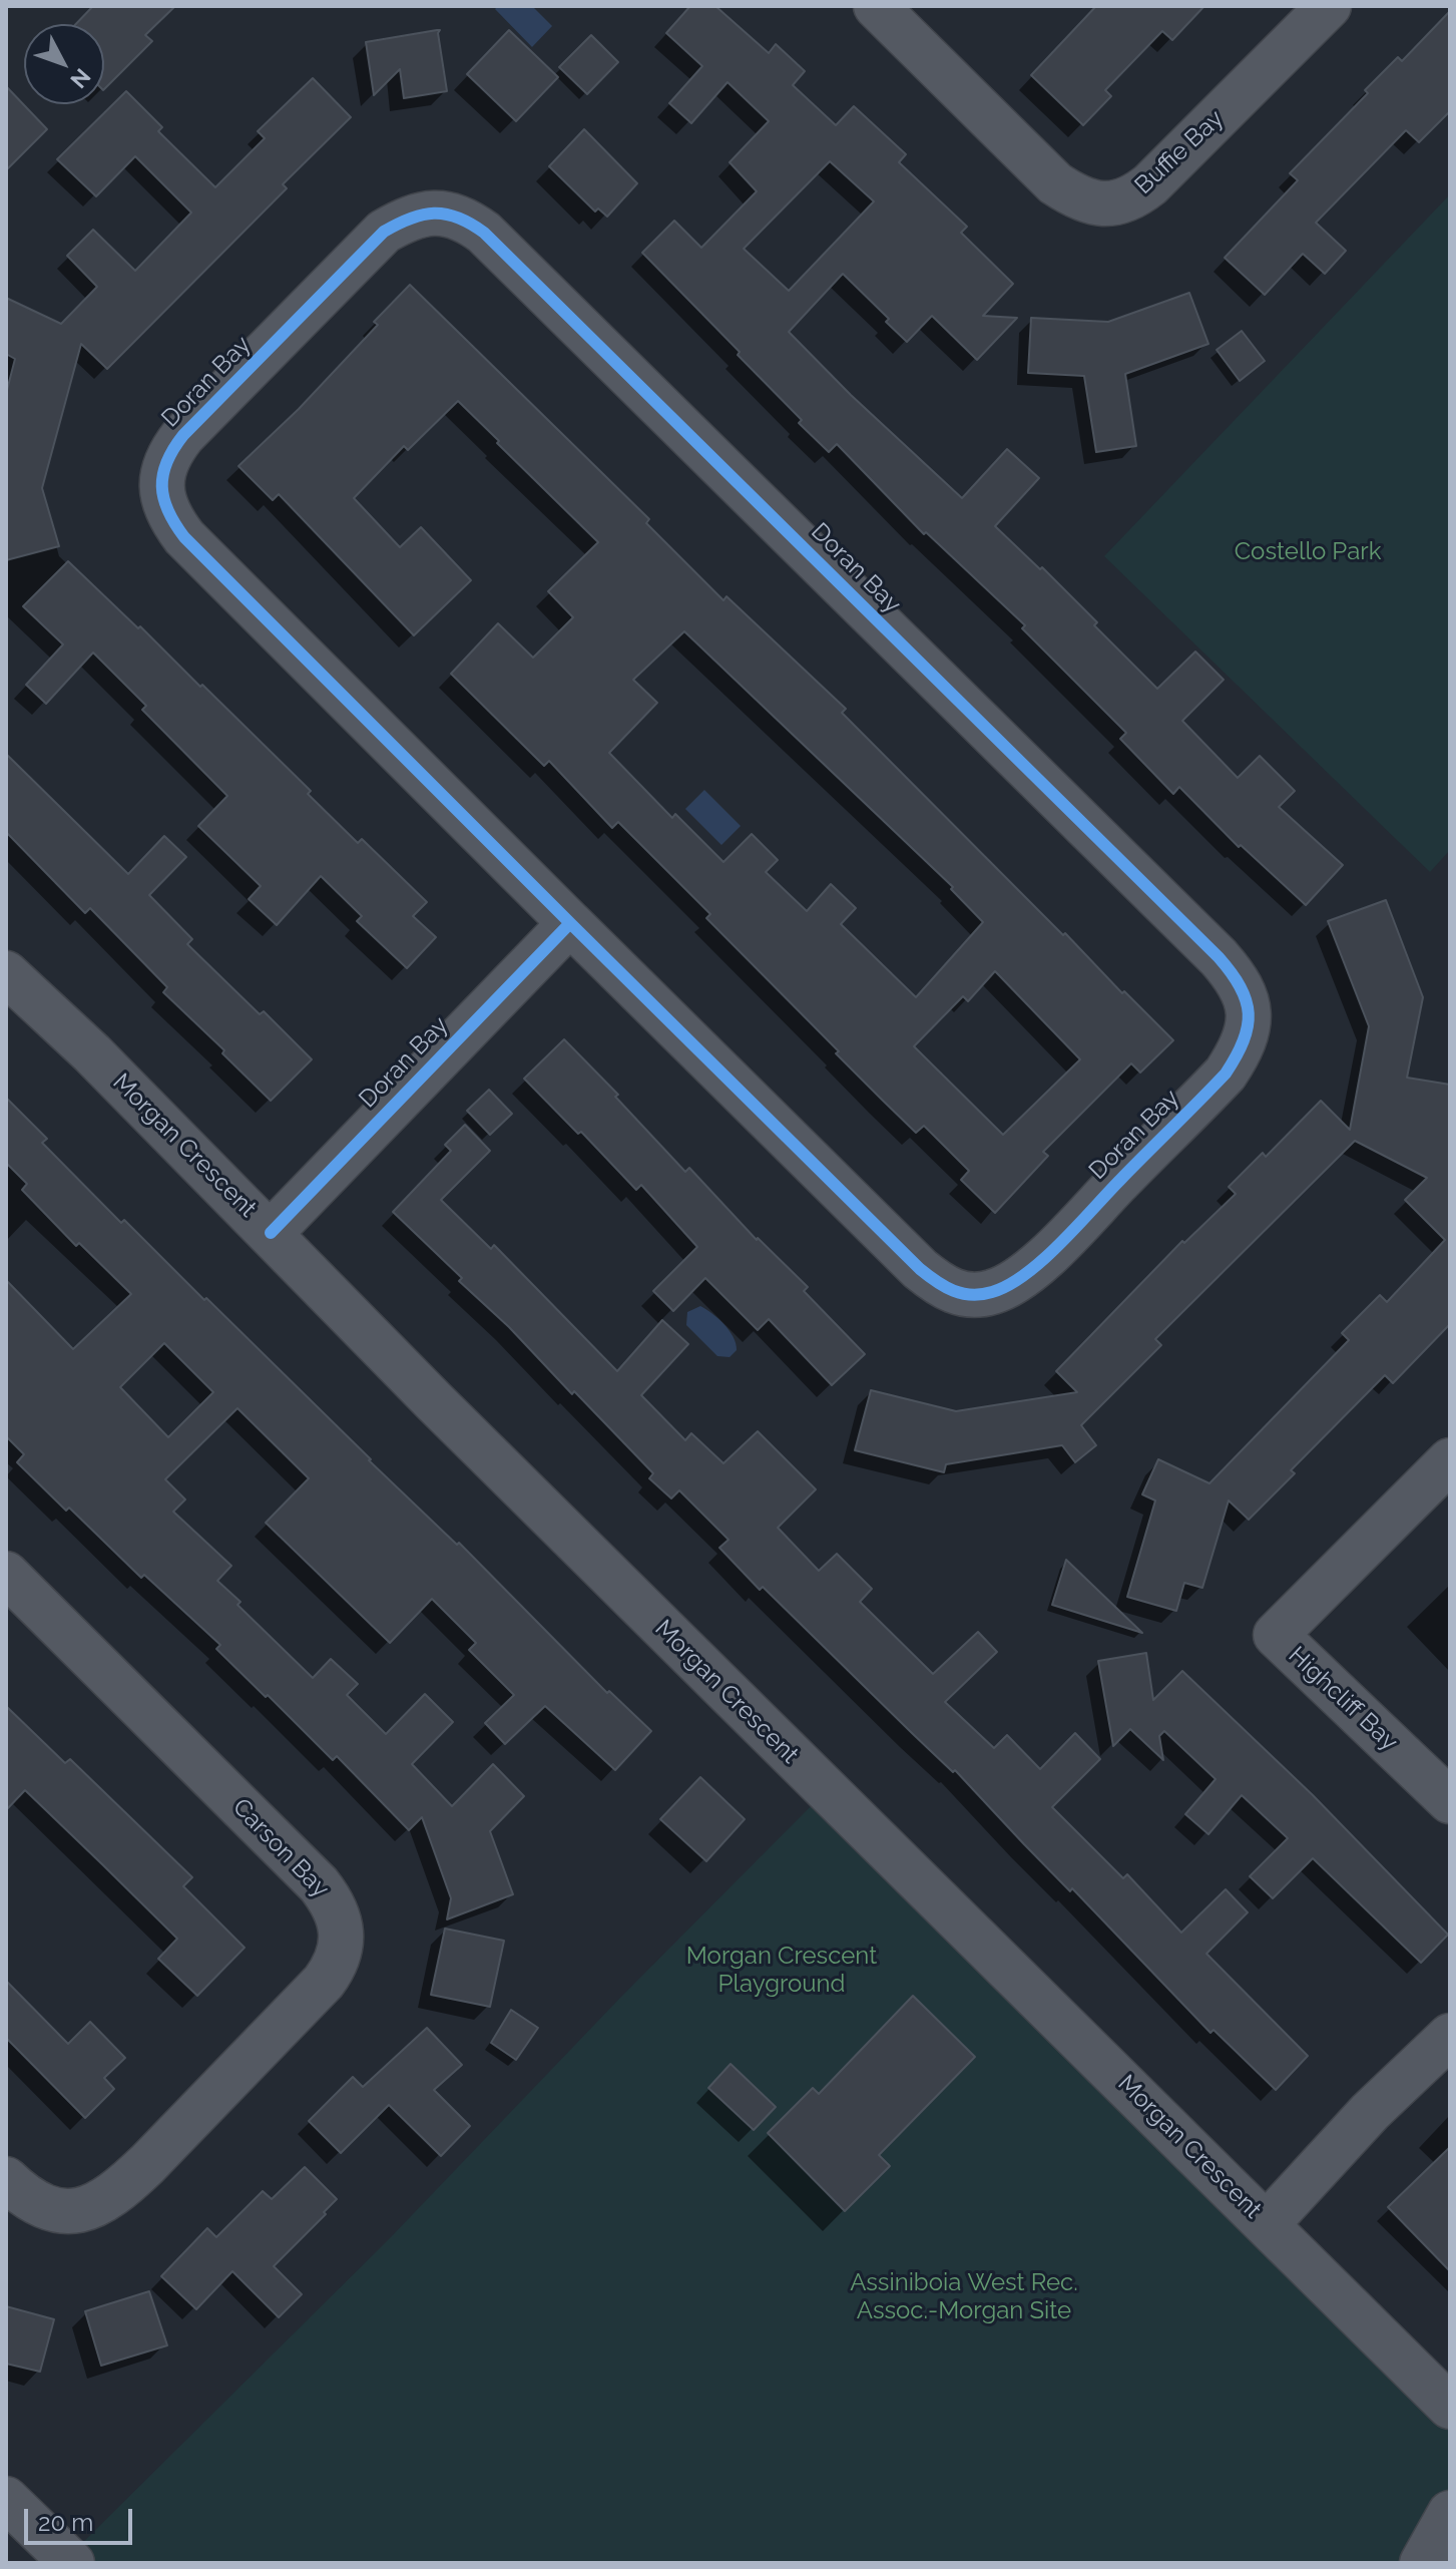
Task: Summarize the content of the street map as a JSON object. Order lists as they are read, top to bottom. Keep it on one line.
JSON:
{"streets":{"street":["Buffie Bay","Doran Bay","Morgan Crescent","Highcliff Bay","Carson Bay"]},"crossings":[["Doran Bay","Morgan Crescent"]],"parks":["Costello Park","Morgan Crescent Playground","Assiniboia West Rec. Assoc.-Morgan Site"],"scale_bar":"20 m","north":"bottom right"}
